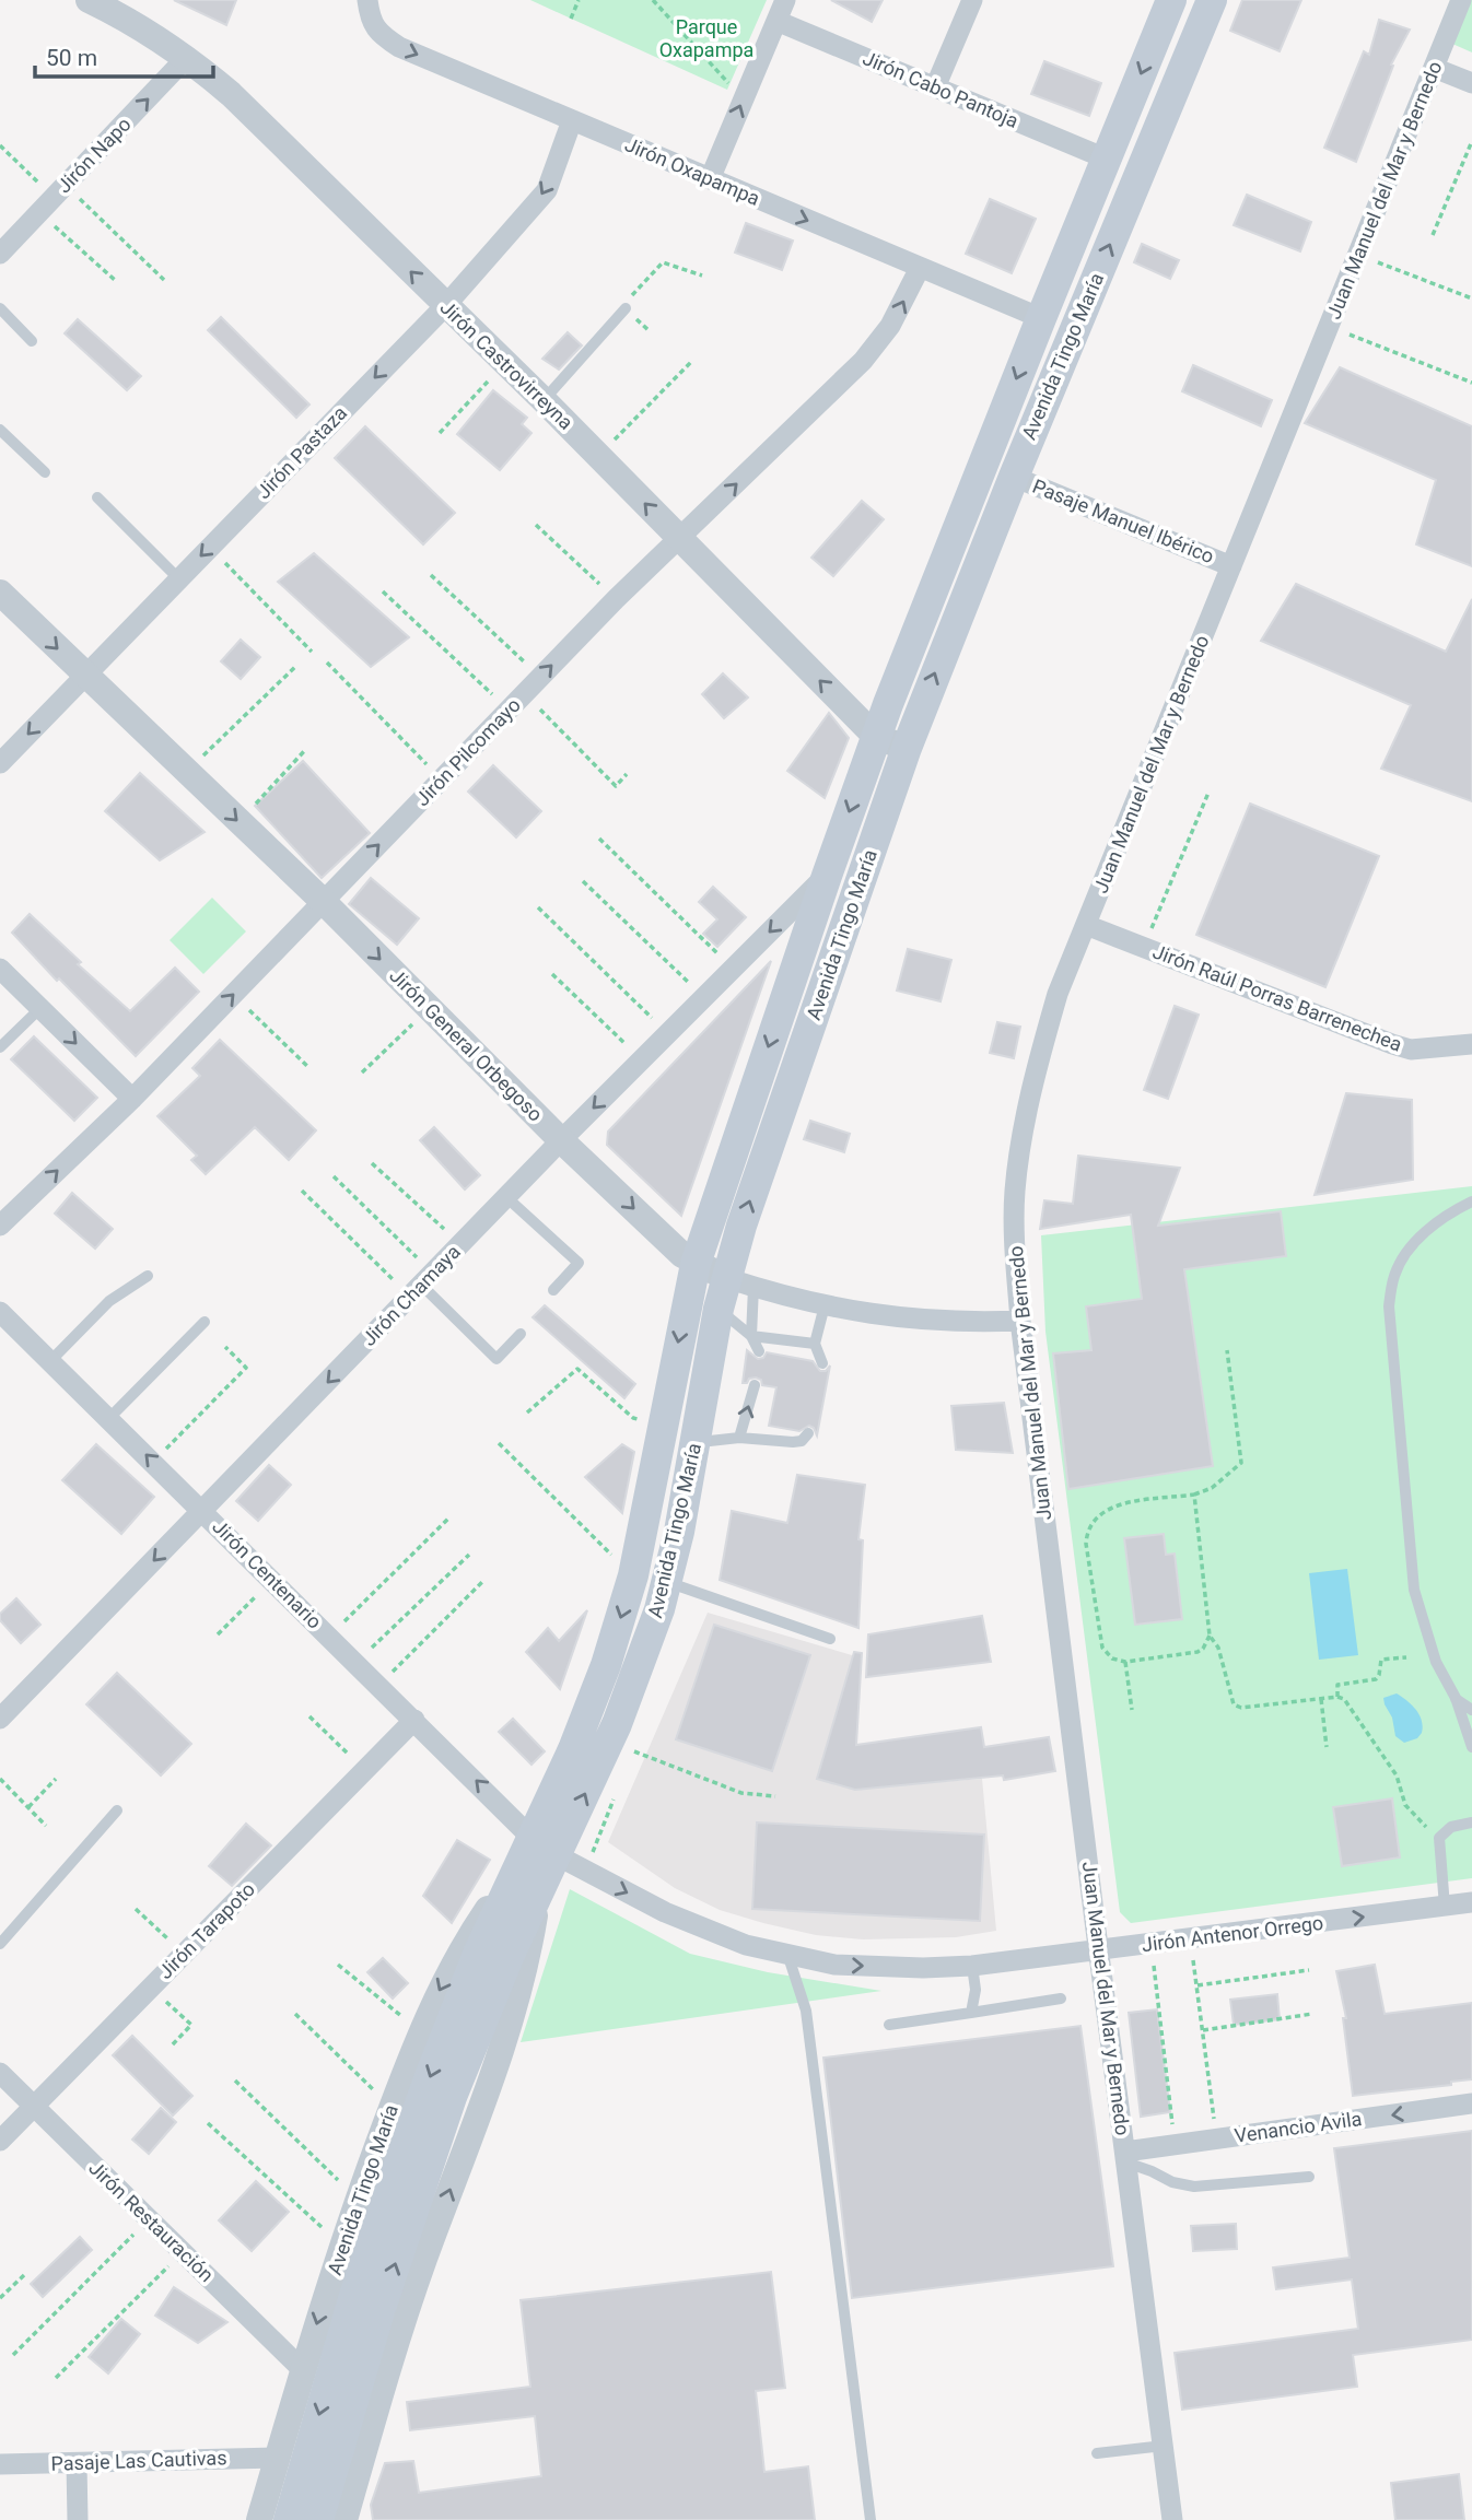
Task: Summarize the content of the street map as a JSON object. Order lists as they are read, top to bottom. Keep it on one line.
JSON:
{"streets":{"main road":["Avenida Tingo María"],"street":["Jirón Cabo Pantoja","Jirón Napo","Jirón Oxapampa","Juan Manuel del Mar y Bernedo","Jirón Castrovirreyna","Jirón Pastaza","Pasaje Manuel Ibérico","Jirón Pilcomayo","Jirón Raúl Porras Barrenechea","Jirón General Orbegoso","Jirón Chamaya","Jirón Centenario","Jirón Tarapoto","Jirón Antenor Orrego","Venancio Avila","Jirón Restauración","Pasaje Las Cautivas"]},"crossings":[["Jirón Cabo Pantoja","Avenida Tingo María"],["Jirón Napo","Jirón Castrovirreyna"],["Jirón Oxapampa","Avenida Tingo María"],["Jirón Oxapampa","Jirón Pastaza"],["Jirón Oxapampa","Jirón Pilcomayo"],["Juan Manuel del Mar y Bernedo","Pasaje Manuel Ibérico"],["Juan Manuel del Mar y Bernedo","Jirón Raúl Porras Barrenechea"],["Juan Manuel del Mar y Bernedo","Jirón General Orbegoso"],["Juan Manuel del Mar y Bernedo","Jirón Antenor Orrego"],["Juan Manuel del Mar y Bernedo","Venancio Avila"],["Avenida Tingo María","Jirón Castrovirreyna"],["Avenida Tingo María","Pasaje Manuel Ibérico"],["Avenida Tingo María","Jirón General Orbegoso"],["Avenida Tingo María","Jirón Chamaya"],["Avenida Tingo María","Jirón Centenario"],["Avenida Tingo María","Jirón Antenor Orrego"],["Avenida Tingo María","Jirón Restauración"],["Avenida Tingo María","Pasaje Las Cautivas"],["Jirón Castrovirreyna","Jirón Pastaza"],["Jirón Castrovirreyna","Jirón Pilcomayo"],["Jirón Pastaza","Jirón General Orbegoso"],["Jirón Pilcomayo","Jirón General Orbegoso"],["Jirón General Orbegoso","Jirón Chamaya"],["Jirón Chamaya","Jirón Centenario"],["Jirón Centenario","Jirón Tarapoto"],["Jirón Centenario","Jirón Antenor Orrego"],["Jirón Tarapoto","Jirón Restauración"]],"one_way":["Jirón Napo","Jirón Oxapampa","Jirón Castrovirreyna","Jirón Pastaza","Jirón Pilcomayo","Jirón General Orbegoso","Jirón Chamaya","Jirón Antenor Orrego","Venancio Avila"],"parks":["Parque Oxapampa"],"scale_bar":"50 m"}
